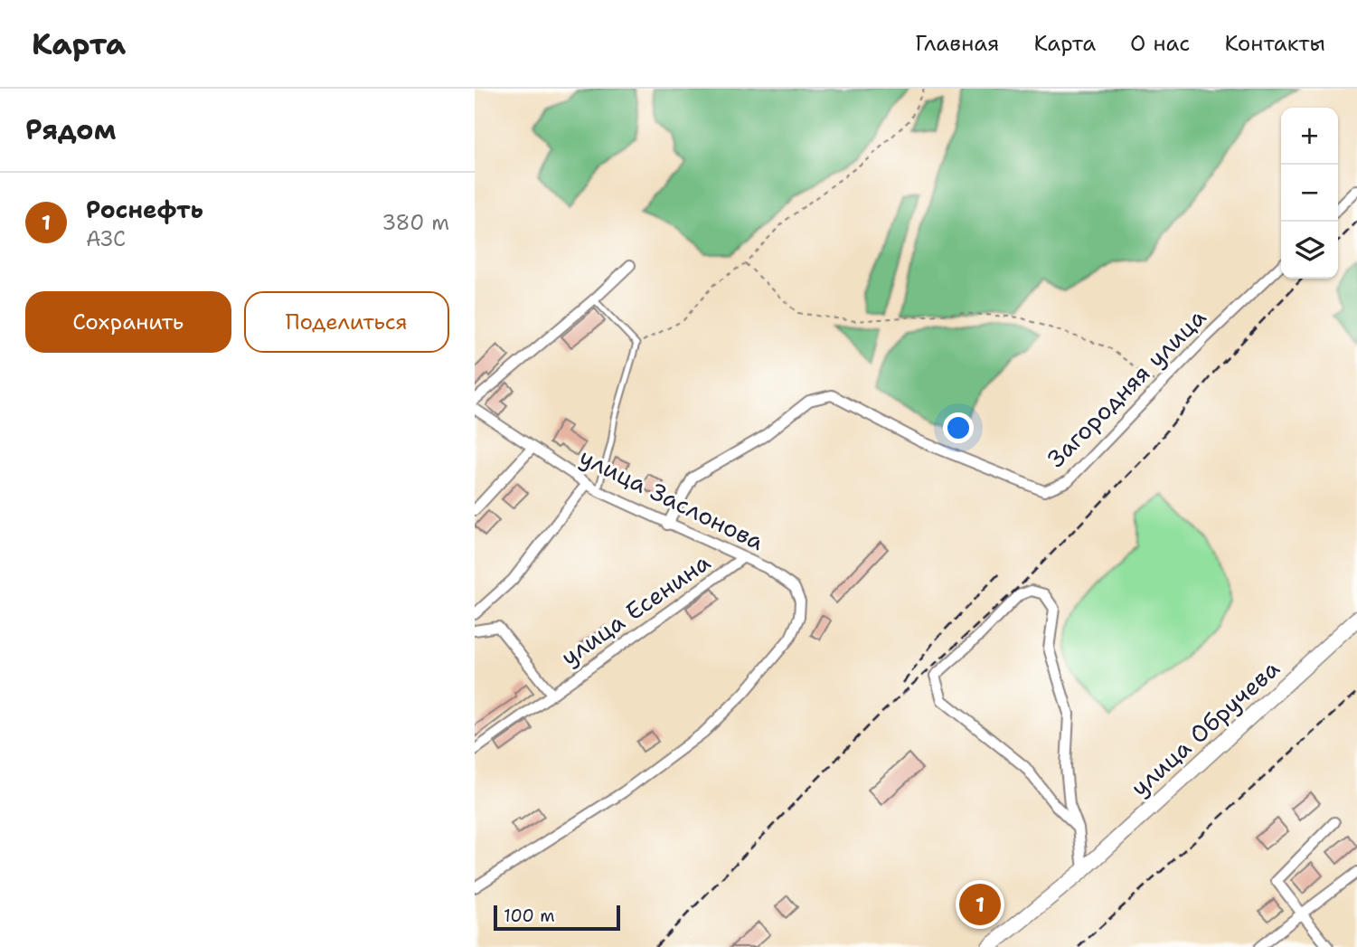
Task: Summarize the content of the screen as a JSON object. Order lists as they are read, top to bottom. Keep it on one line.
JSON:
{"streets":{"street":["Загородняя улица","улица Заслонова","улица Есенина","улица Обручева"]},"crossings":[["Загородняя улица","улица Заслонова"],["улица Заслонова","улица Есенина"]],"scale_bar":"100 m","page":{"header":"Карта","nav":["Главная","Карта","О нас","Контакты"],"heading":"Рядом","map_buttons":["+","−"],"list":[{"mark":"1","name":"Роснефть","note":"АЗС","value":"380 m"}],"buttons":["Сохранить","Поделиться"],"pins":"1","scale":"100 m"}}
